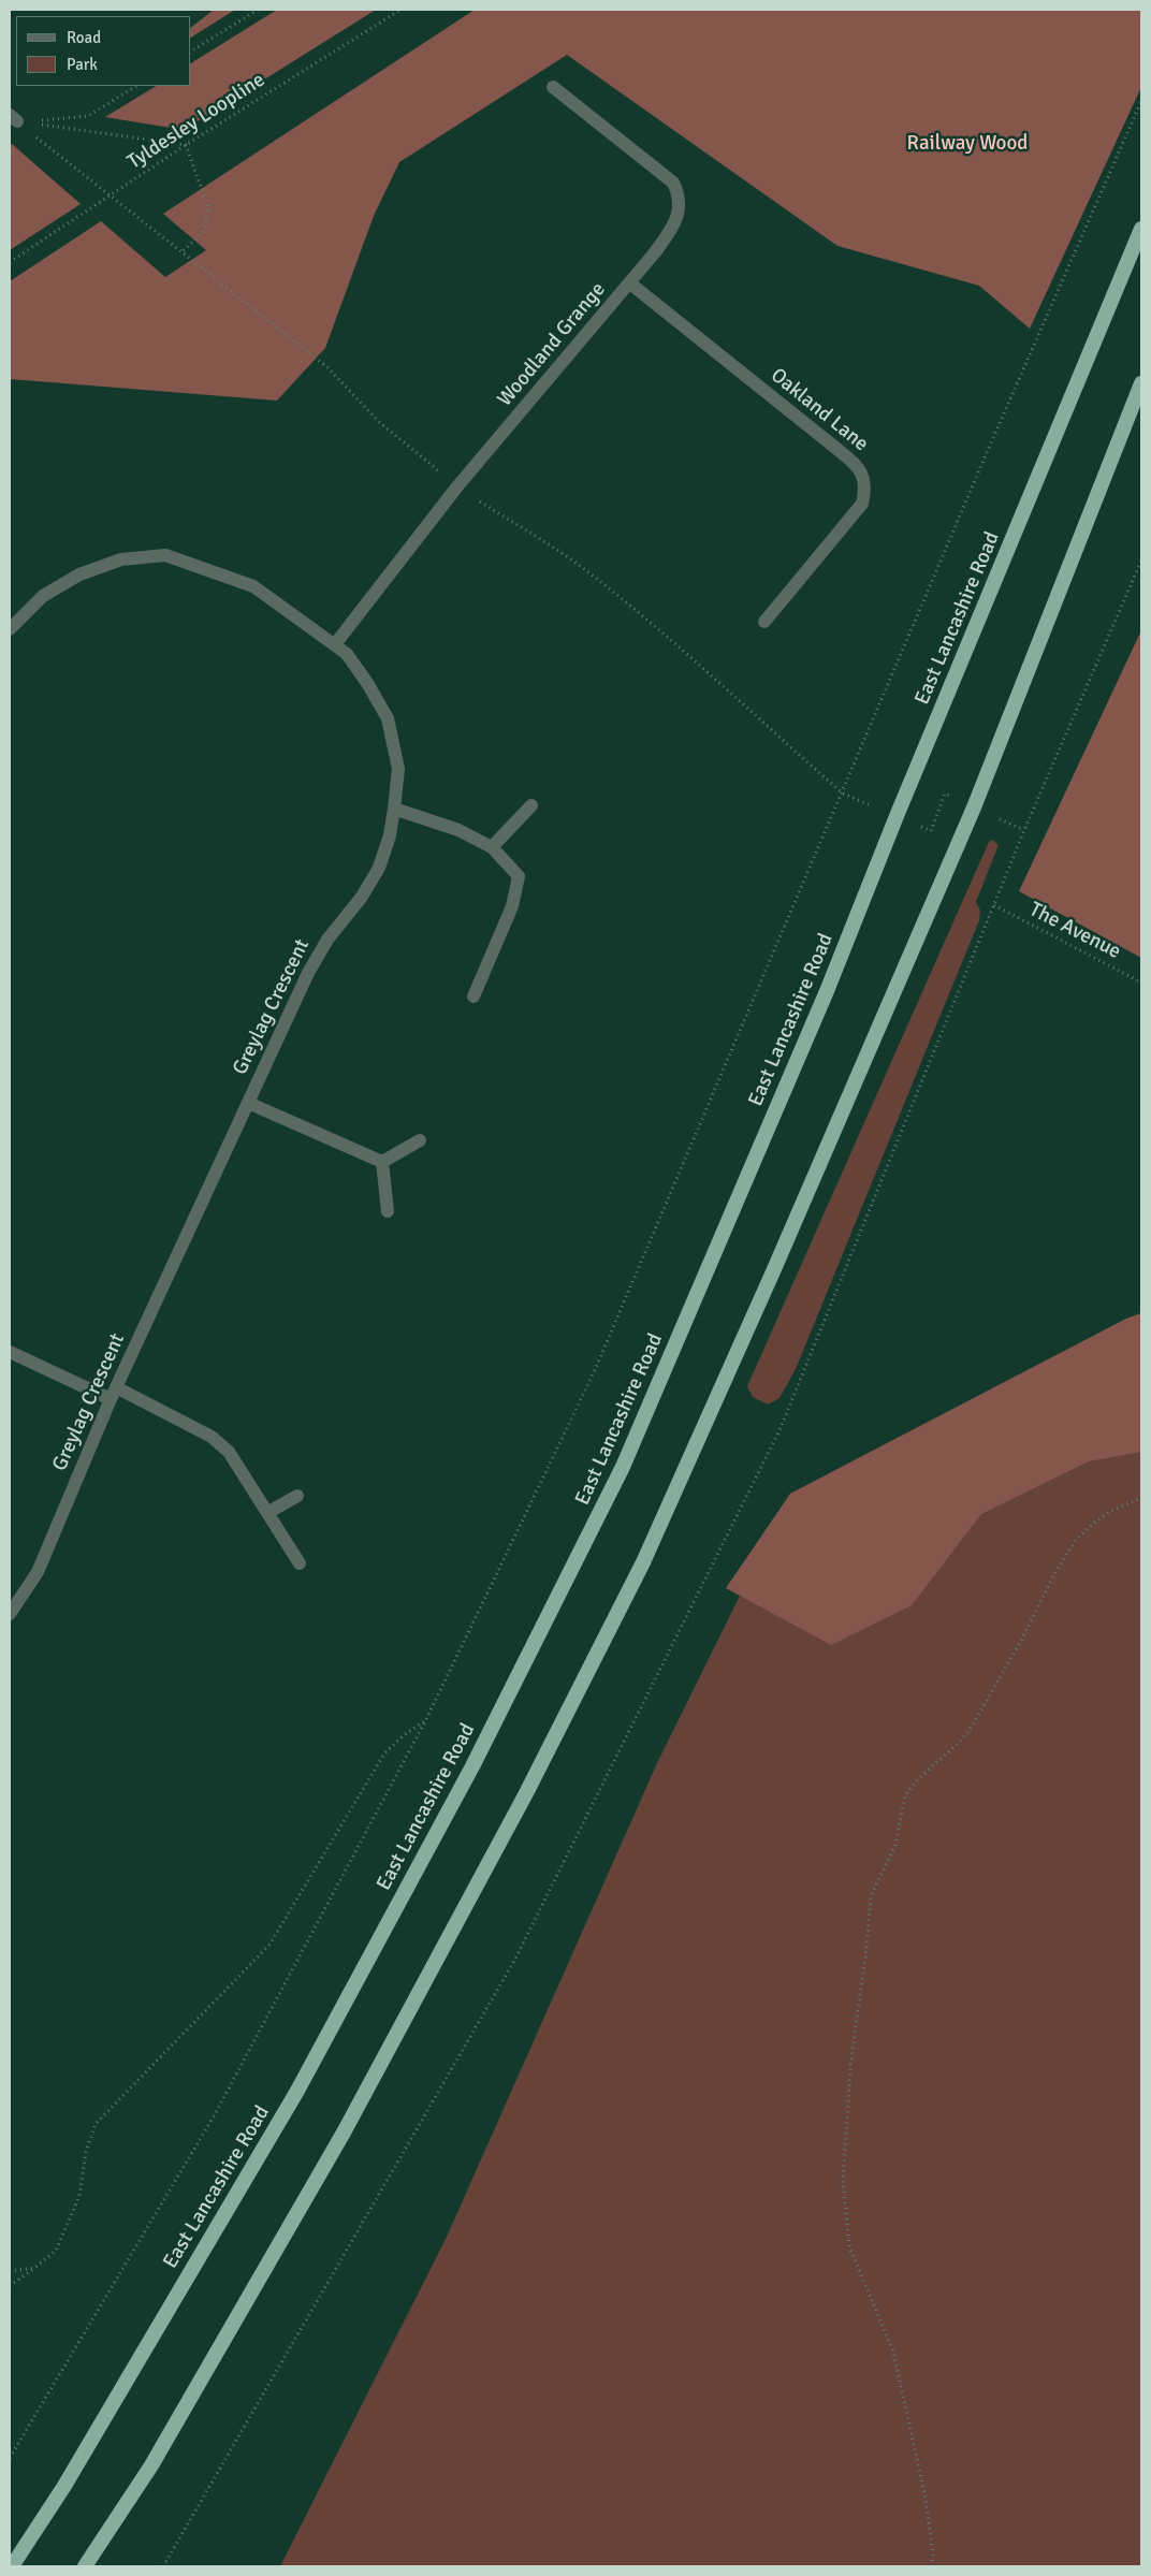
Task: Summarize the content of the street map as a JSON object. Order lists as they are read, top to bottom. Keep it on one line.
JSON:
{"streets":{"highway":["East Lancashire Road"],"street":["Woodland Grange","Oakland Lane","Greylag Crescent"],"path":["Tyldesley Loopline","The Avenue"]},"crossings":[["Woodland Grange","Oakland Lane"],["Woodland Grange","Greylag Crescent"]],"parks":["Railway Wood"],"legend":["Road","Park"]}
